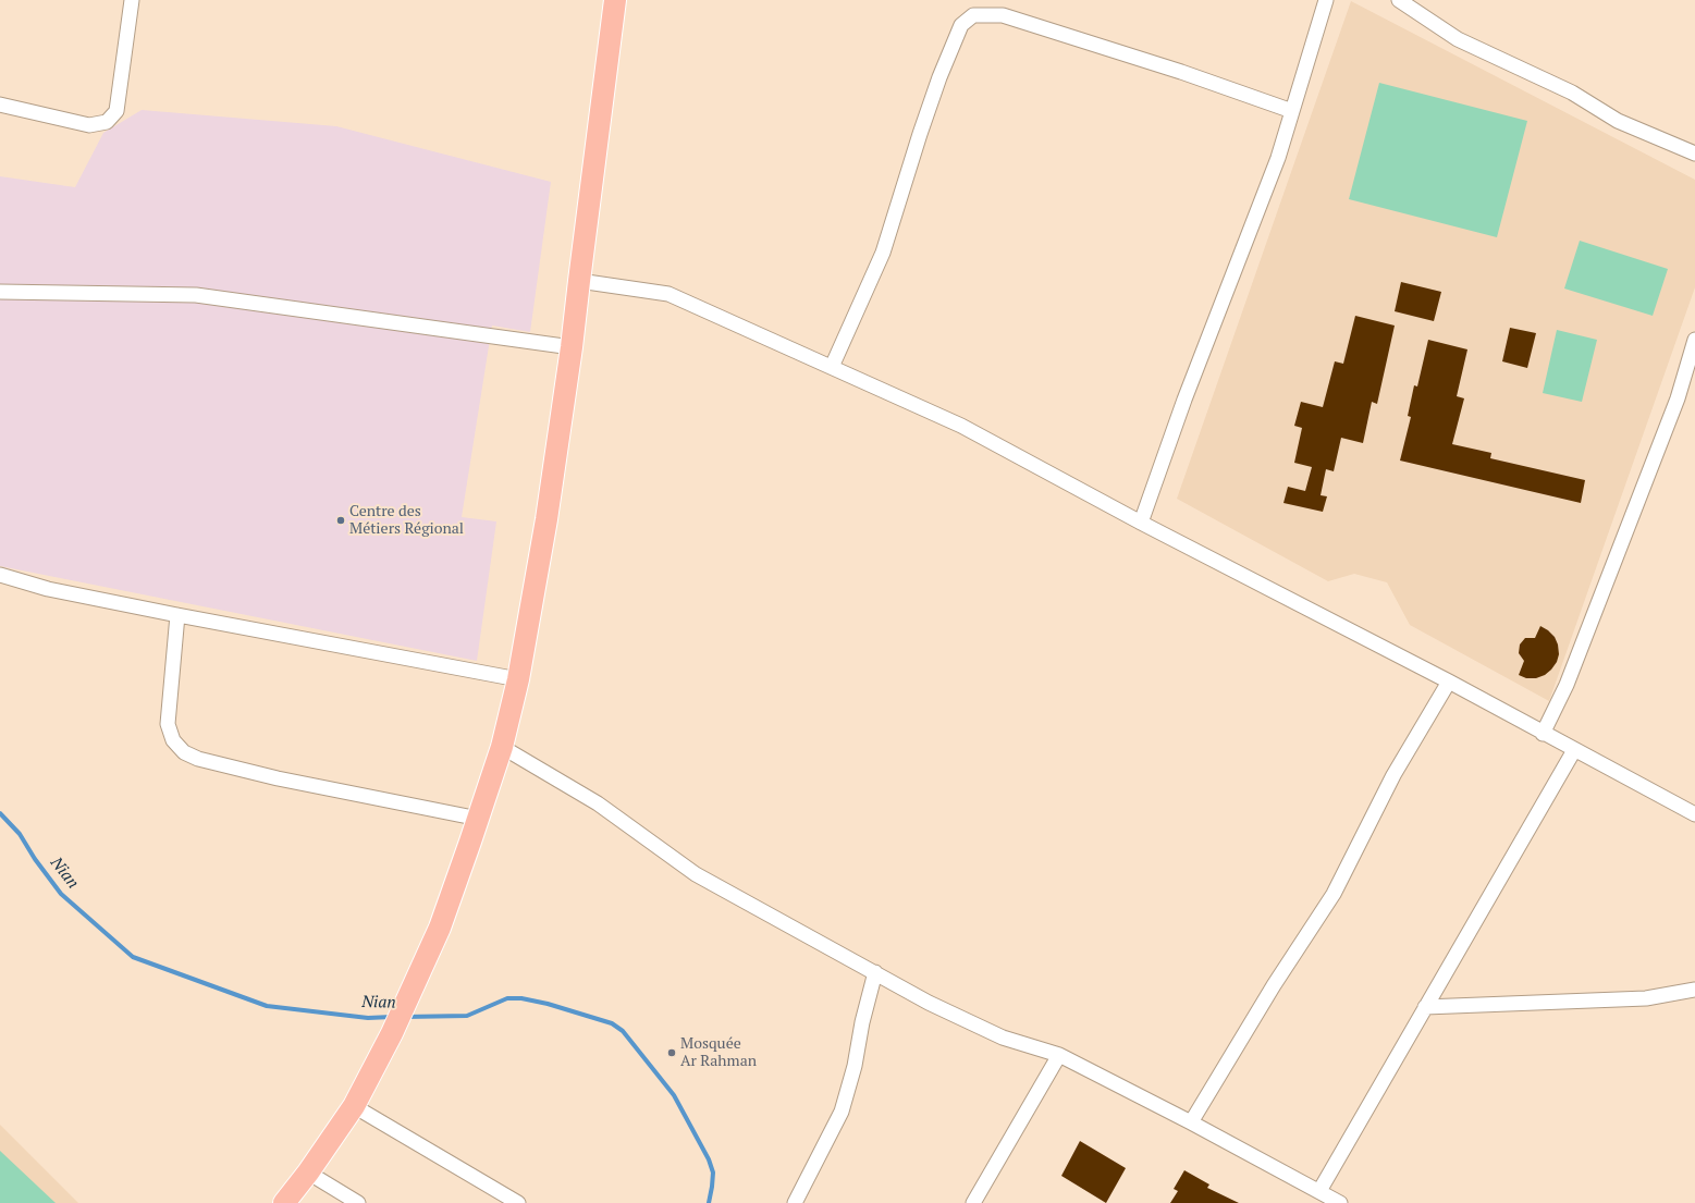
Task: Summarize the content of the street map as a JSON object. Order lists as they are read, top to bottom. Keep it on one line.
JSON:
{"water":["Nian"],"places":["Centre des Métiers Régional","Mosquée Ar Rahman"]}
